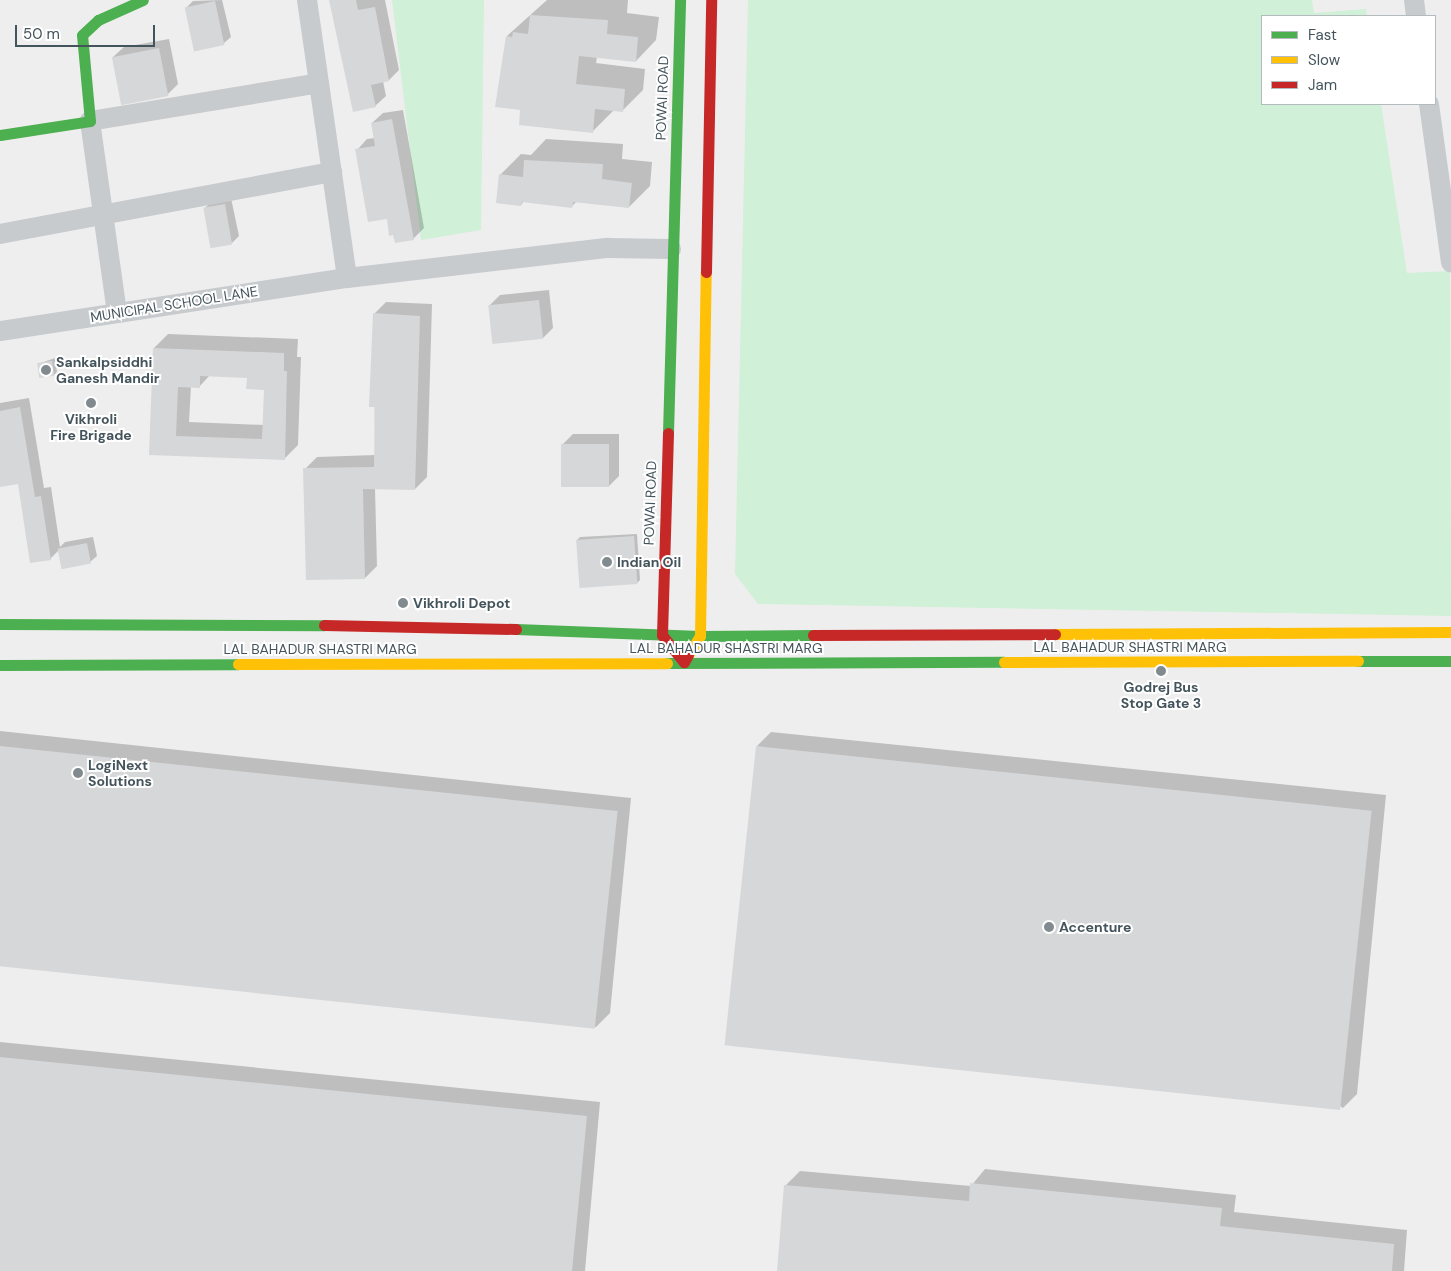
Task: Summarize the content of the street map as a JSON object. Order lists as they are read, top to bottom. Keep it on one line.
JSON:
{"streets":{"main road":["POWAI ROAD","LAL BAHADUR SHASTRI MARG"],"street":["MUNICIPAL SCHOOL LANE"]},"crossings":[["POWAI ROAD","MUNICIPAL SCHOOL LANE"],["POWAI ROAD","LAL BAHADUR SHASTRI MARG"]],"places":["Sankalpsiddhi Ganesh Mandir","Vikhroli Fire Brigade","Indian Oil","Vikhroli Depot","Godrej Bus Stop Gate 3","LogiNext Solutions","Accenture"],"legend":["Fast","Slow","Jam"],"scale_bar":"50 m"}
